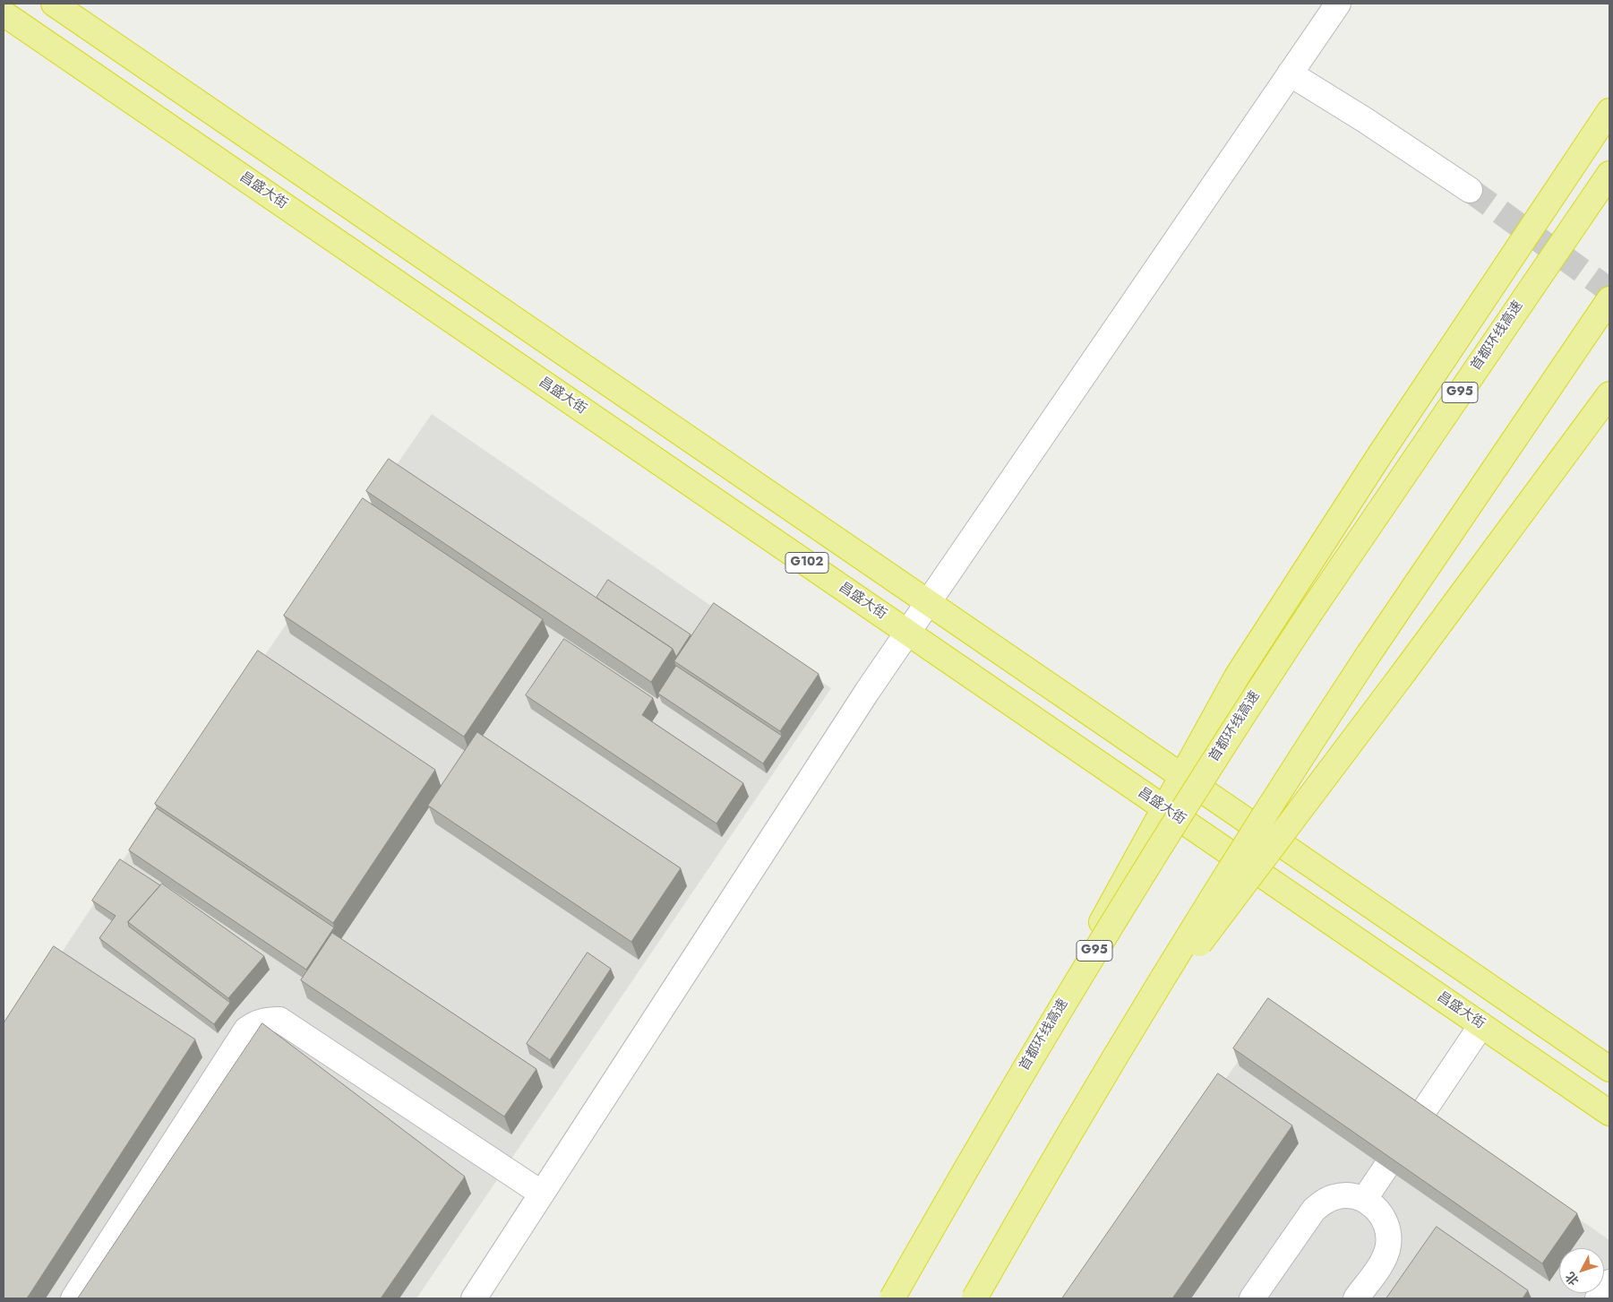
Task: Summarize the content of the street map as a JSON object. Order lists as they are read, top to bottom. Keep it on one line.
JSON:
{"streets":{"highway":["昌盛大街","首都环线高速","G95","G102"]},"north":"bottom left"}
